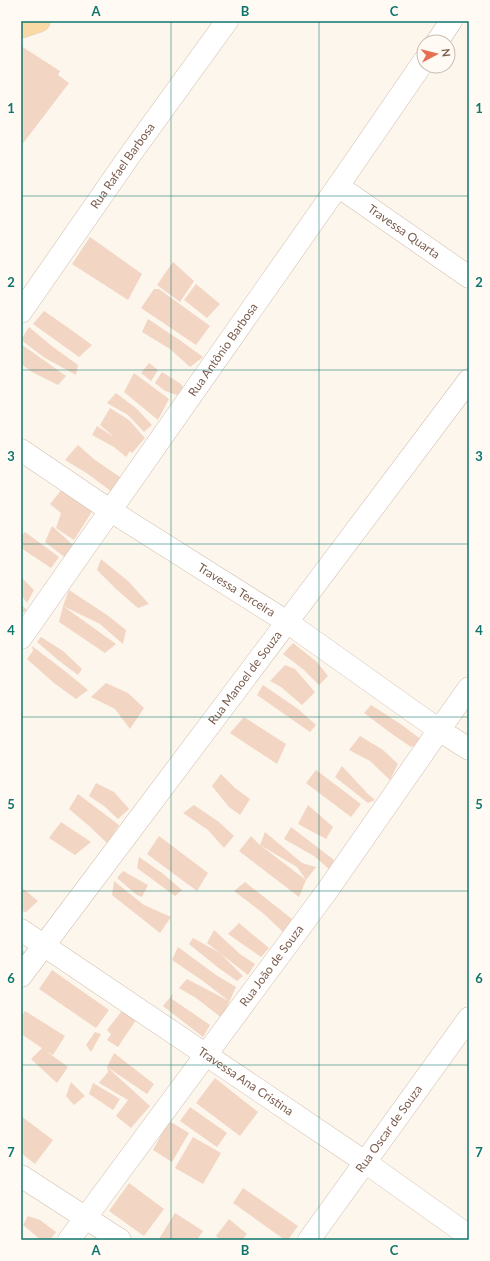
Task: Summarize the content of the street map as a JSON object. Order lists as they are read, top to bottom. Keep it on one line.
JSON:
{"streets":{"street":["Rua Rafael Barbosa","Travessa Quarta","Rua Antônio Barbosa","Travessa Terceira","Rua Manoel de Souza","Rua João de Souza","Travessa Ana Cristina","Rua Oscar de Souza"]},"crossings":[["Travessa Quarta","Rua Antônio Barbosa"],["Rua Antônio Barbosa","Travessa Terceira"],["Travessa Terceira","Rua Manoel de Souza"],["Travessa Terceira","Rua João de Souza"],["Rua Manoel de Souza","Travessa Ana Cristina"],["Rua João de Souza","Travessa Ana Cristina"],["Travessa Ana Cristina","Rua Oscar de Souza"]],"north":"right","grid":{"columns":["A","B","C"],"rows":["1","2","3","4","5","6","7"]}}
